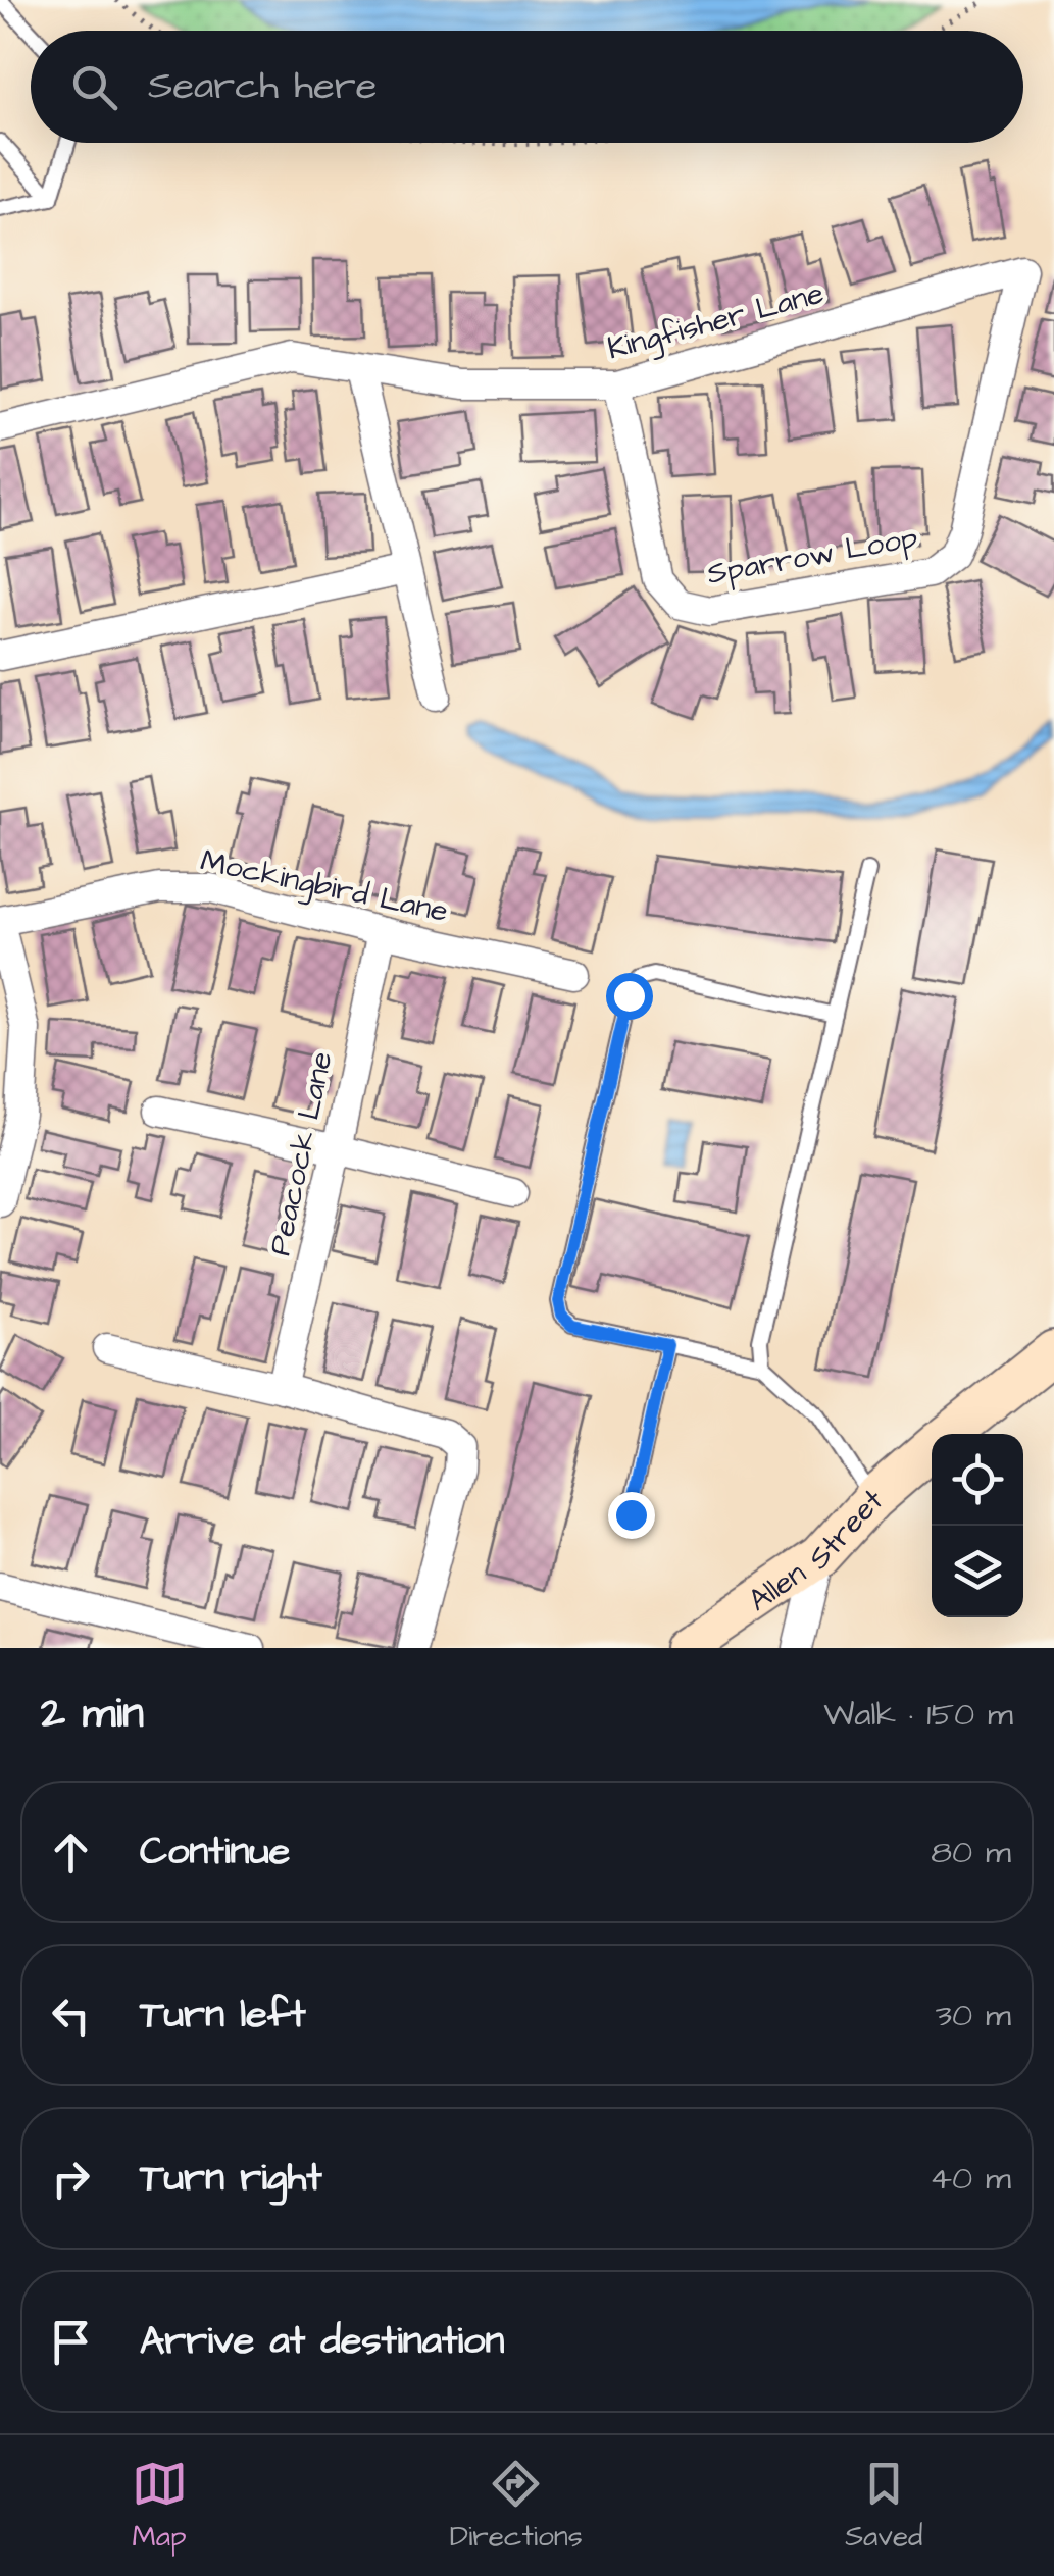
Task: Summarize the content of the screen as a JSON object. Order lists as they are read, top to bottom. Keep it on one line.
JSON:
{"streets":{"street":["Kingfisher Lane","Sparrow Loop","Mockingbird Lane","Peacock Lane","Allen Street"]},"crossings":[["Kingfisher Lane","Sparrow Loop"],["Mockingbird Lane","Peacock Lane"]],"page":{"search":"Search here","heading":["2 min","Walk · 150 m"],"list":[["Continue","80 m"],["Turn left","30 m"],["Turn right","40 m"],"Arrive at destination"],"nav":["Map","Directions","Saved"]}}
